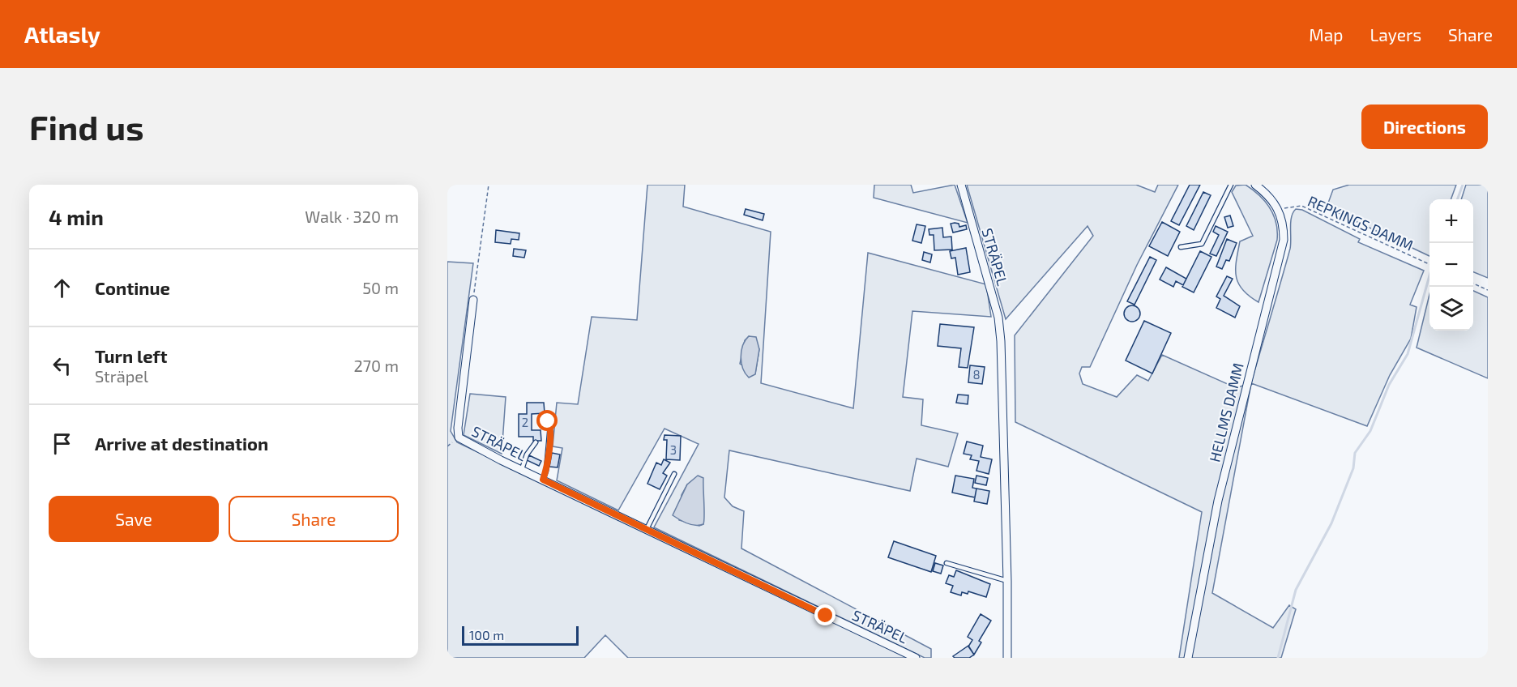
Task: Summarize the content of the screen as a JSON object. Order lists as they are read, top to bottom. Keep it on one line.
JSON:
{"streets":{"street":["STRÄPEL","HELLMS DAMM"],"path":["REPKINGS DAMM"]},"crossings":[["REPKINGS DAMM","HELLMS DAMM"]],"house_numbers":["8","2","3"],"scale_bar":"100 m","page":{"header":"Atlasly","nav":["Map","Layers","Share"],"buttons":["Directions",["Save","Share"]],"title":"Find us","heading":["4 min","Walk · 320 m"],"map_buttons":["+","−"],"list":[["Continue","50 m"],["Turn left","Sträpel","270 m"],"Arrive at destination"],"scale":"100 m"}}
